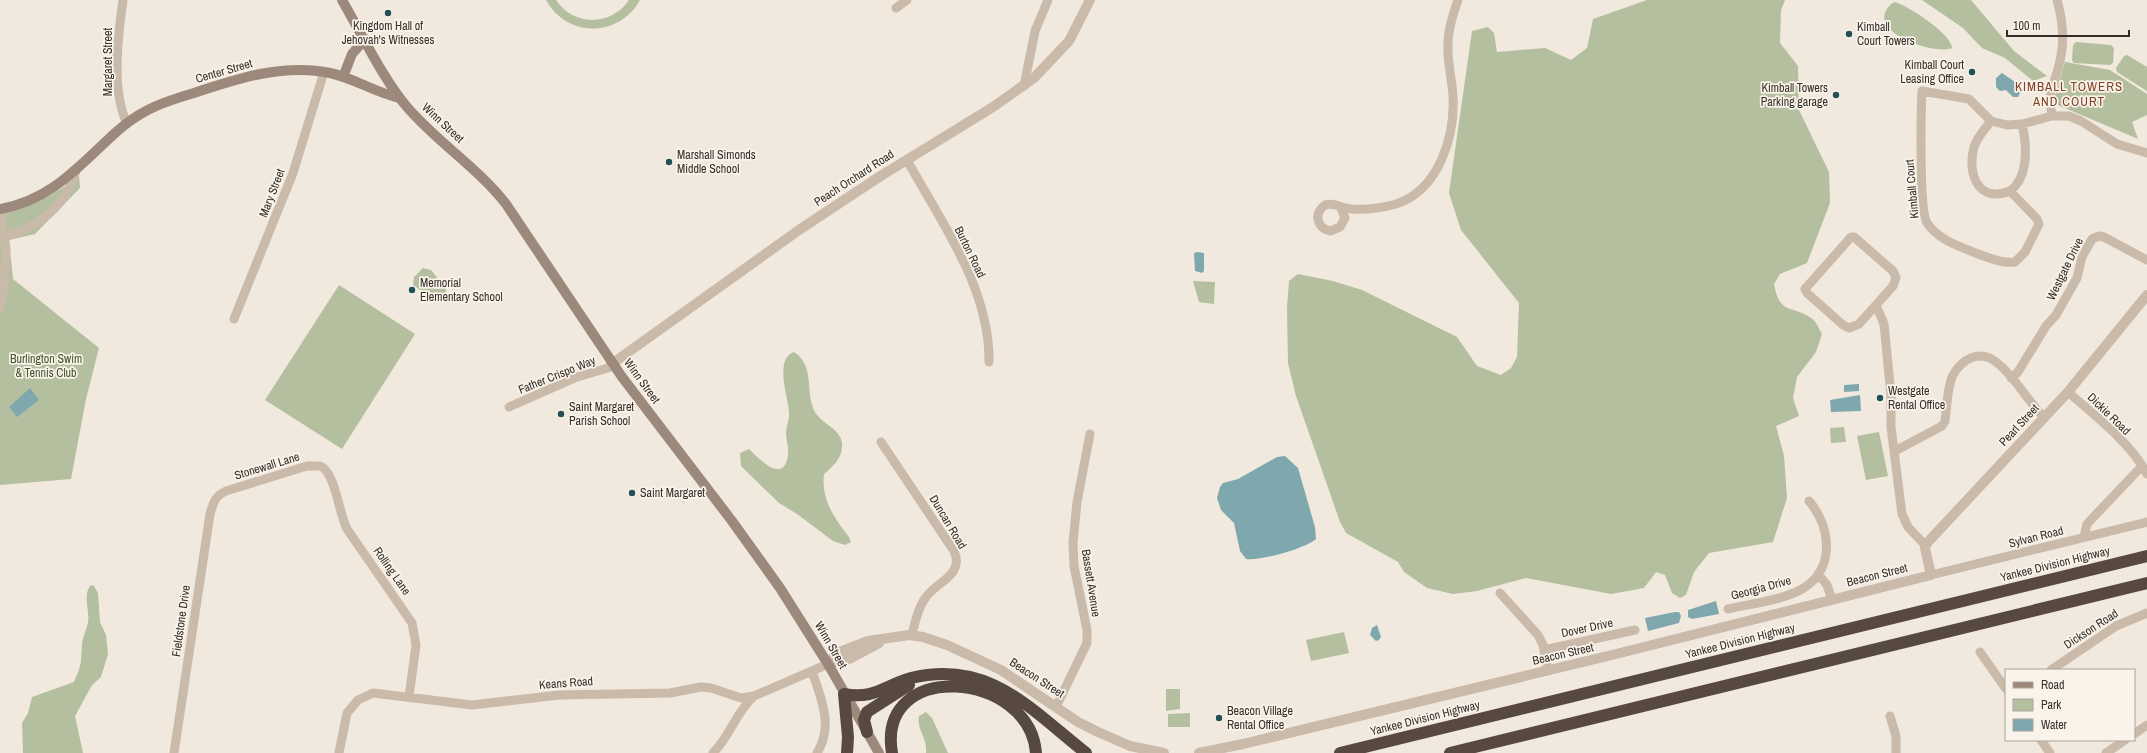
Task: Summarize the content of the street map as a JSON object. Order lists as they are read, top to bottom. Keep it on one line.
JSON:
{"streets":{"highway":["Yankee Division Highway"],"main road":["Center Street","Winn Street"],"street":["Margaret Street","Peach Orchard Road","Kimball Court","Mary Street","Burton Road","Westgate Drive","Father Crispo Way","Dickie Road","Pearl Street","Stonewall Lane","Duncan Road","Sylvan Road","Rolling Lane","Beacon Street","Bassett Avenue","Georgia Drive","Fieldstone Drive","Dover Drive","Dickson Road","Keans Road"]},"crossings":[["Margaret Street","Center Street"],["Center Street","Winn Street"],["Center Street","Mary Street"],["Winn Street","Peach Orchard Road"],["Winn Street","Father Crispo Way"],["Winn Street","Beacon Street"],["Winn Street","Keans Road"],["Peach Orchard Road","Burton Road"],["Peach Orchard Road","Father Crispo Way"],["Dickie Road","Pearl Street"],["Stonewall Lane","Rolling Lane"],["Stonewall Lane","Fieldstone Drive"],["Duncan Road","Beacon Street"],["Sylvan Road","Beacon Street"],["Rolling Lane","Keans Road"],["Beacon Street","Bassett Avenue"],["Beacon Street","Keans Road"]],"districts":["KIMBALL TOWERS AND COURT"],"parks":["Burlington Swim & Tennis Club"],"places":["Kingdom Hall of Jehovah's Witnesses","Kimball Court Towers","Kimball Court Leasing Office","Kimball Towers Parking garage","Marshall Simonds Middle School","Memorial Elementary School","Westgate Rental Office","Saint Margaret Parish School","Saint Margaret","Beacon Village Rental Office"],"legend":["Road","Park","Water"],"scale_bar":"100 m"}
